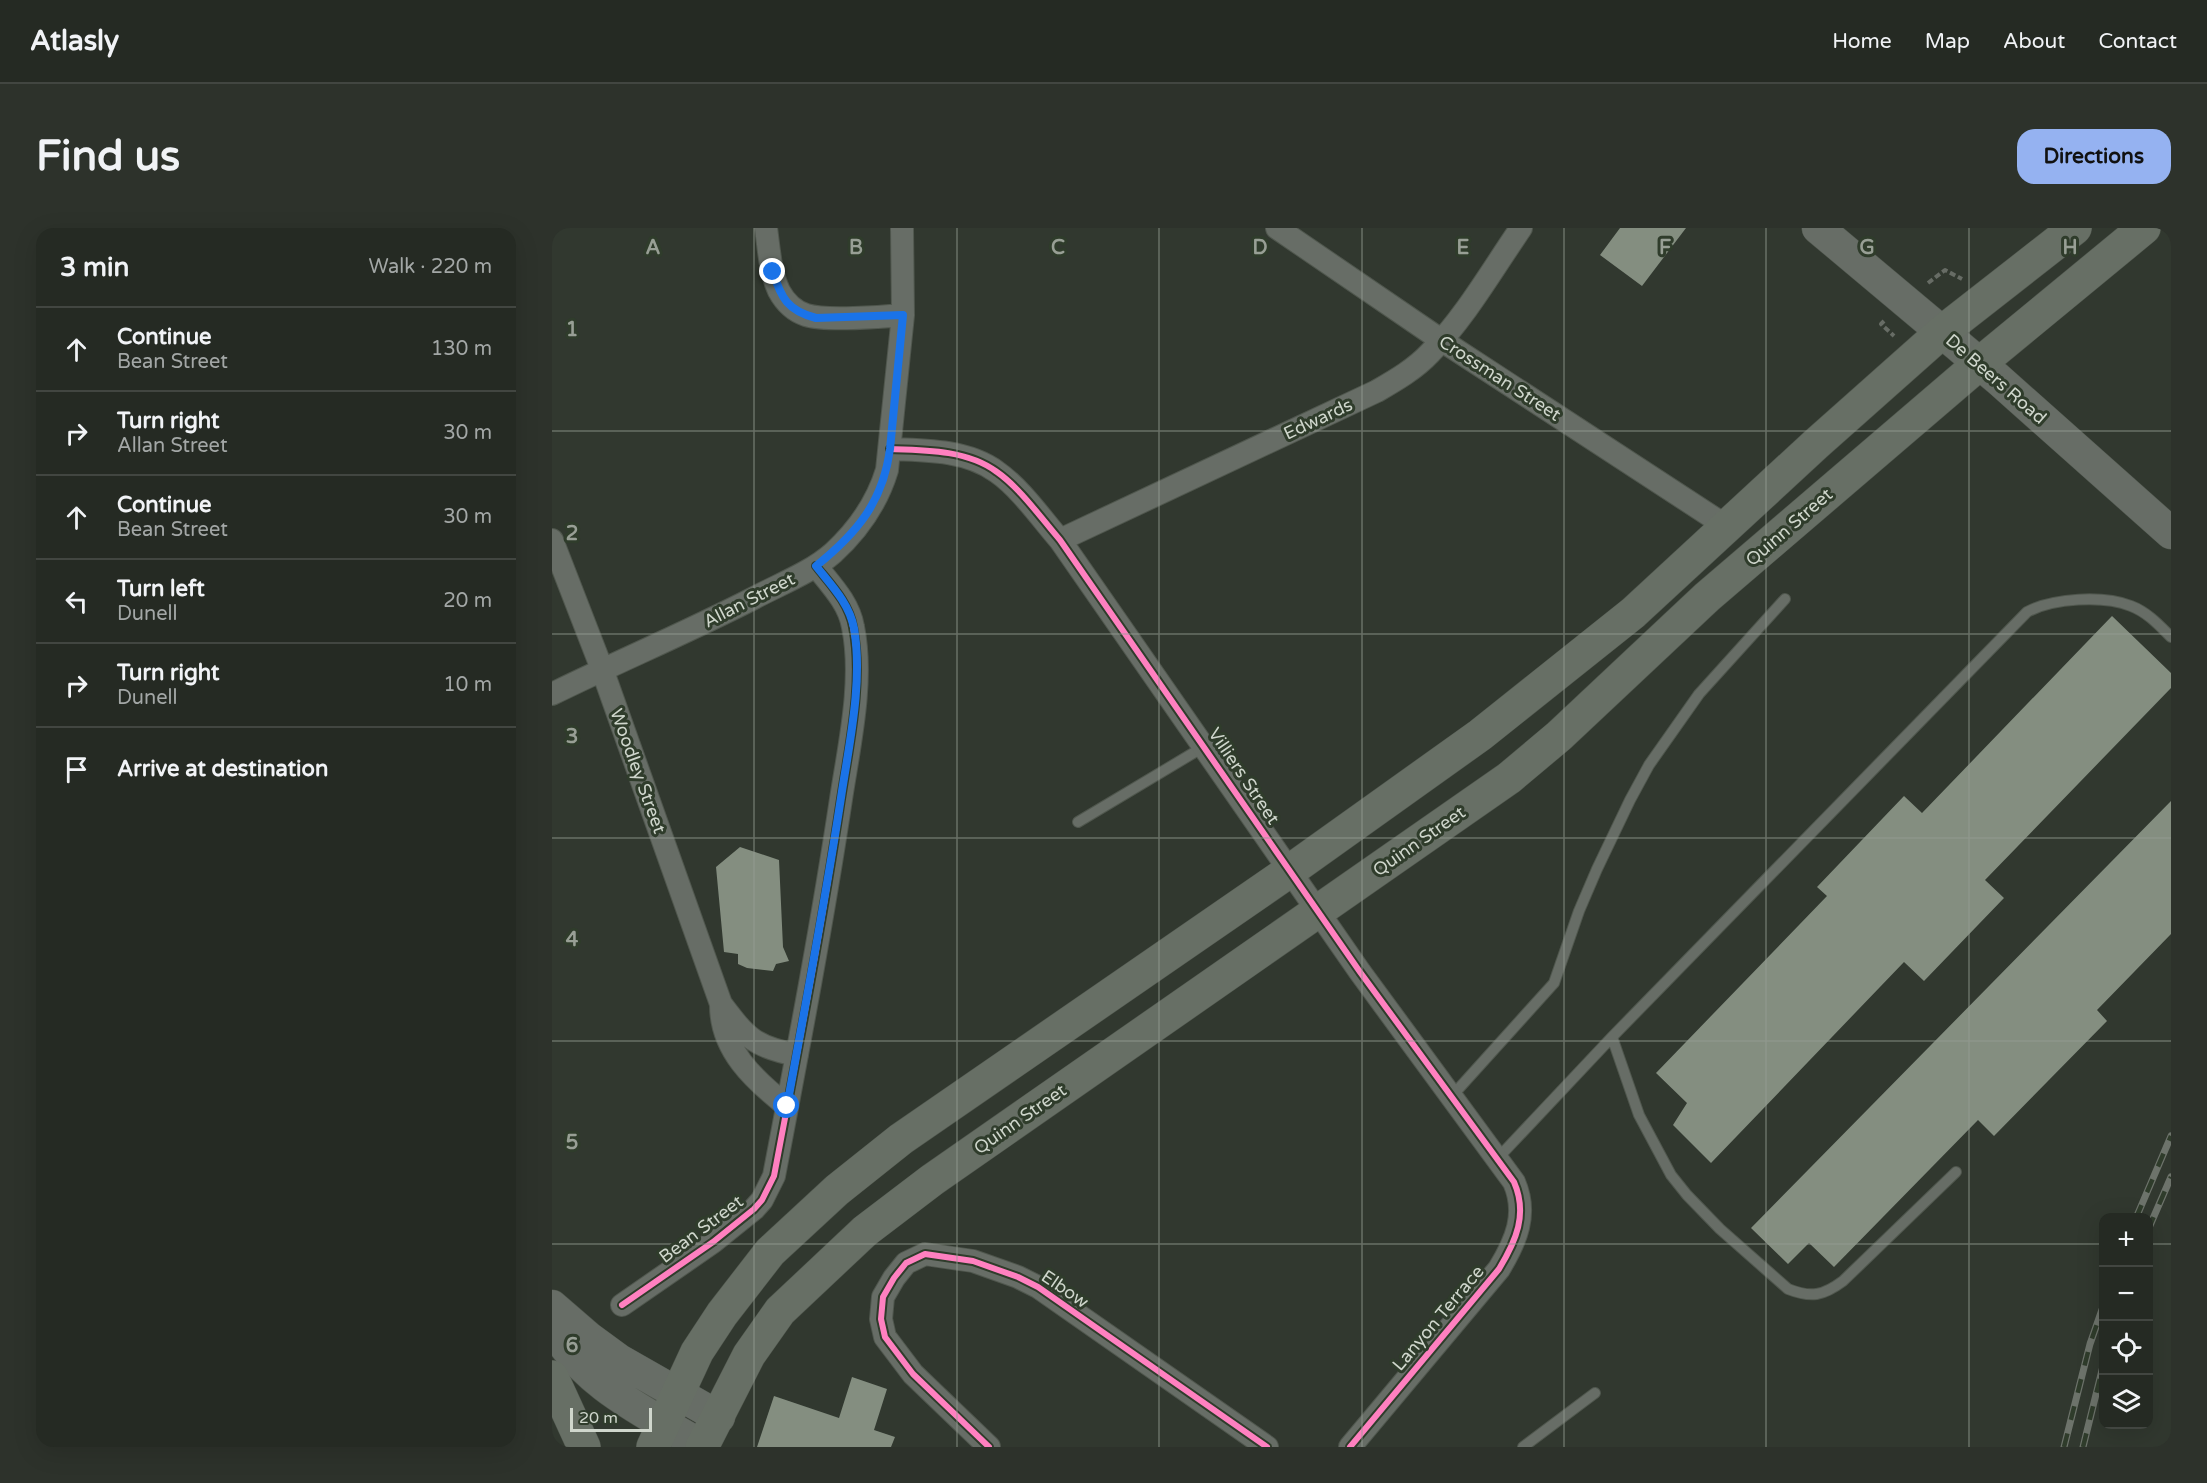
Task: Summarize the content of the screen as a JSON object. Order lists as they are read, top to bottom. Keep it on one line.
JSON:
{"streets":{"highway":["Quinn Street"],"street":["Crossman Street","De Beers Road","Edwards","Allan Street","Woodley Street","Villiers Street","Bean Street","Elbow","Lanyon Terrace"]},"crossings":[["Crossman Street","Edwards"],["De Beers Road","Quinn Street"],["Edwards","Villiers Street"],["Quinn Street","Villiers Street"],["Allan Street","Woodley Street"],["Allan Street","Villiers Street"],["Allan Street","Bean Street"],["Woodley Street","Bean Street"],["Villiers Street","Lanyon Terrace"]],"scale_bar":"20 m","page":{"header":"Atlasly","nav":["Home","Map","About","Contact"],"buttons":"Directions","title":"Find us","heading":["3 min","Walk · 220 m"],"list":[["Continue","Bean Street","130 m"],["Turn right","Allan Street","30 m"],["Continue","Bean Street","30 m"],["Turn left","Dunell","20 m"],["Turn right","Dunell","10 m"],"Arrive at destination"],"map_buttons":["+","−"],"scale":"20 m"},"grid":{"columns":["A","B","C","D","E","F","G","H"],"rows":["1","2","3","4","5","6"]}}
